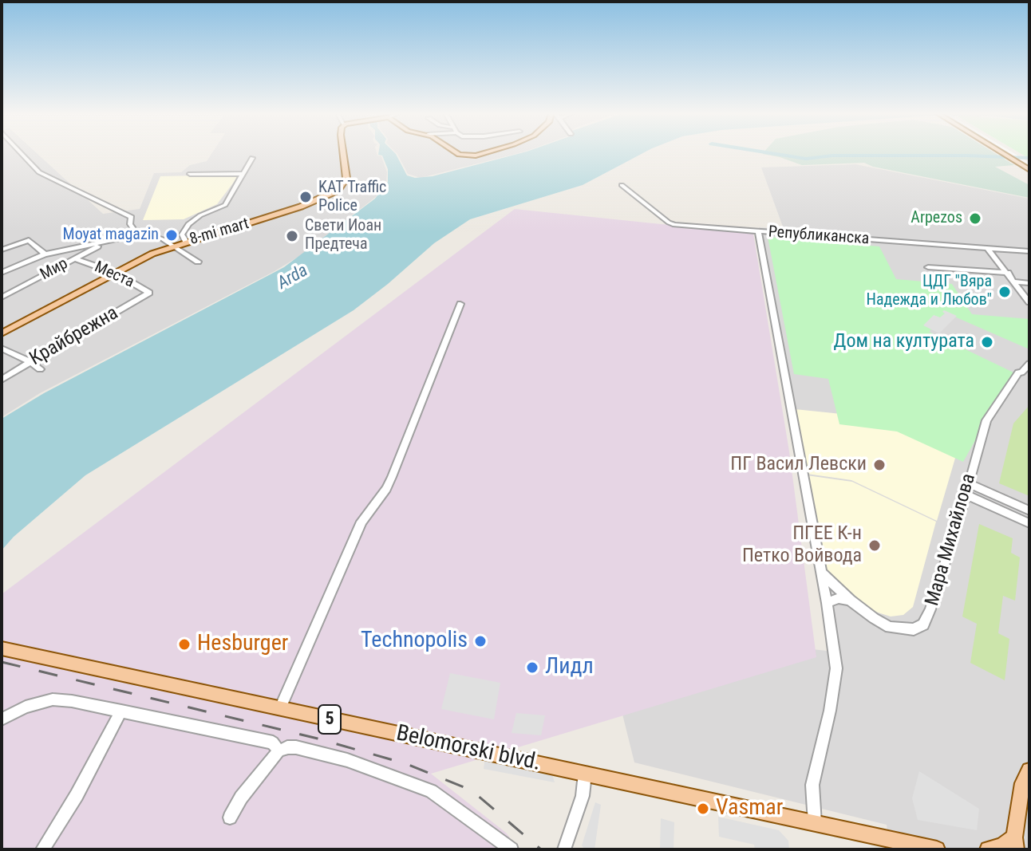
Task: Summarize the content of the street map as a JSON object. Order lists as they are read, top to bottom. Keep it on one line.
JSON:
{"streets":{"main road":["8-mi mart","5","Belomorski blvd."],"street":["Републиканска","Мир","Места","Крайбрежна","Мара Михайлова"]},"crossings":[["8-mi mart","Места"],["Мир","Места"],["Места","Крайбрежна"]],"water":["Arda"],"places":["KAT Traffic Police","Arpezos","Moyat magazin","Свети Иоан Предтеча","ЦДГ \"Вяра Надежда и Любов\"","Дом на културата","ПГ Васил Левски","ПГЕЕ К-н Петко Войвода","Technopolis","Hesburger","Лидл","Vasmar"]}
